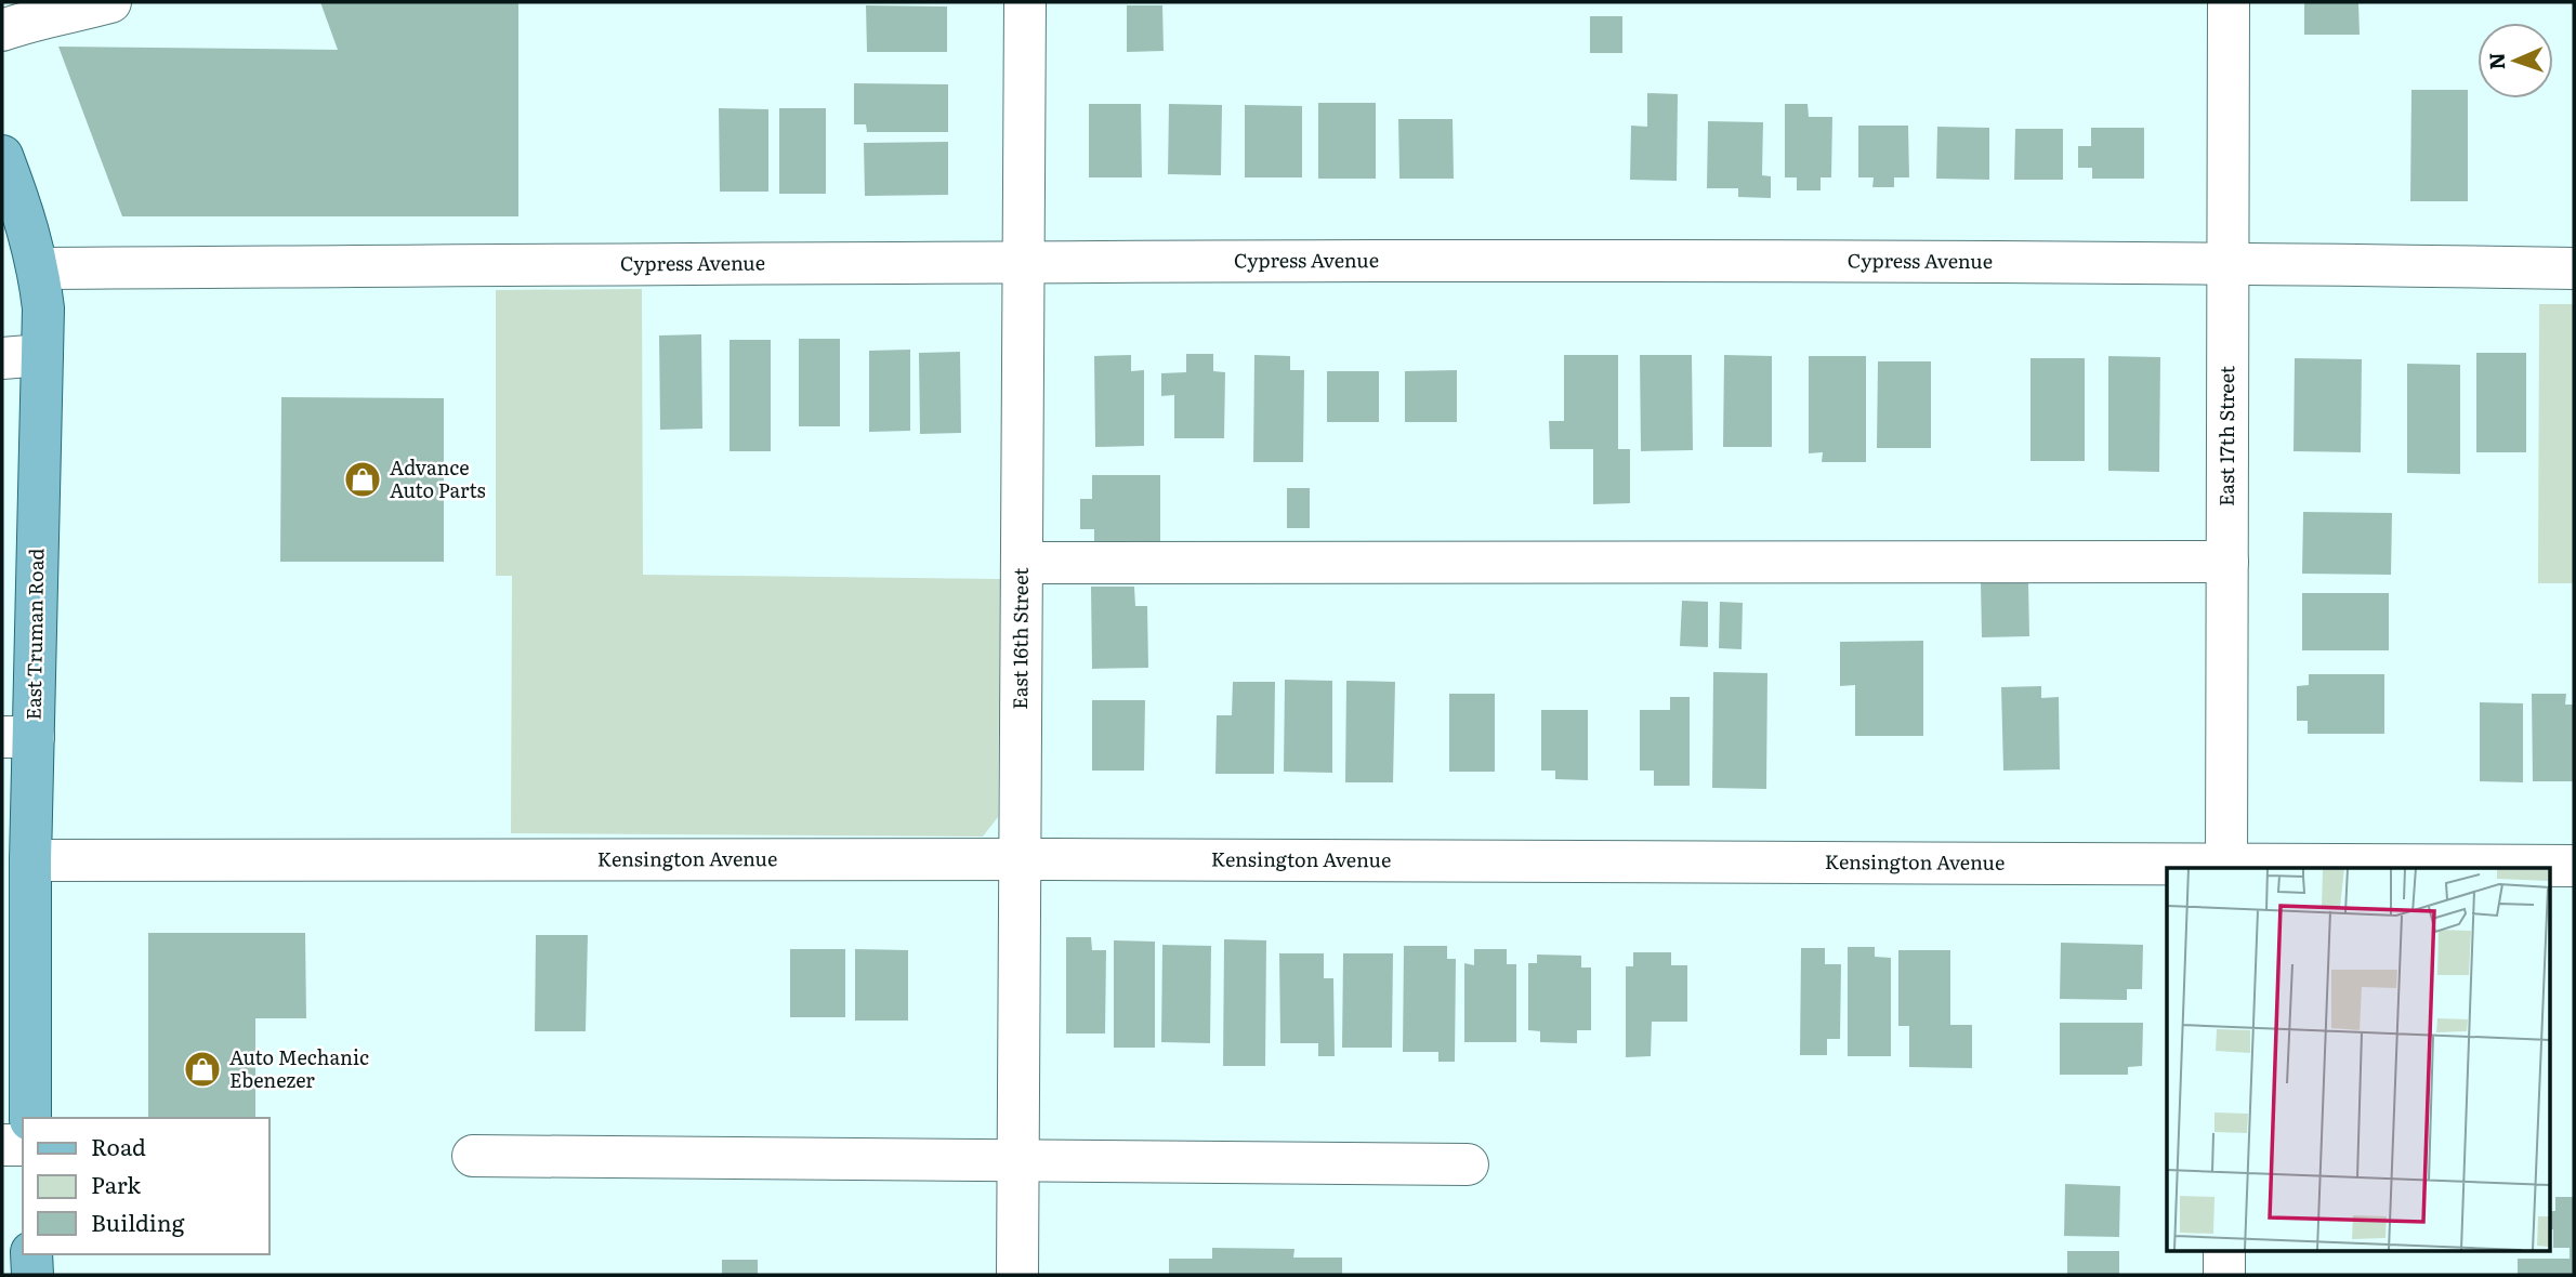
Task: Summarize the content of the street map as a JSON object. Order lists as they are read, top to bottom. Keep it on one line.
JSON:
{"streets":{"main road":["East Truman Road"],"street":["Cypress Avenue","East 17th Street","East 16th Street","Kensington Avenue"]},"crossings":[["Cypress Avenue","East 17th Street"],["Cypress Avenue","East Truman Road"],["Cypress Avenue","East 16th Street"],["East 17th Street","Kensington Avenue"],["East Truman Road","Kensington Avenue"],["East 16th Street","Kensington Avenue"]],"places":{"shop":["Advance Auto Parts","Auto Mechanic Ebenezer"]},"legend":["Road","Park","Building"],"north":"left"}
